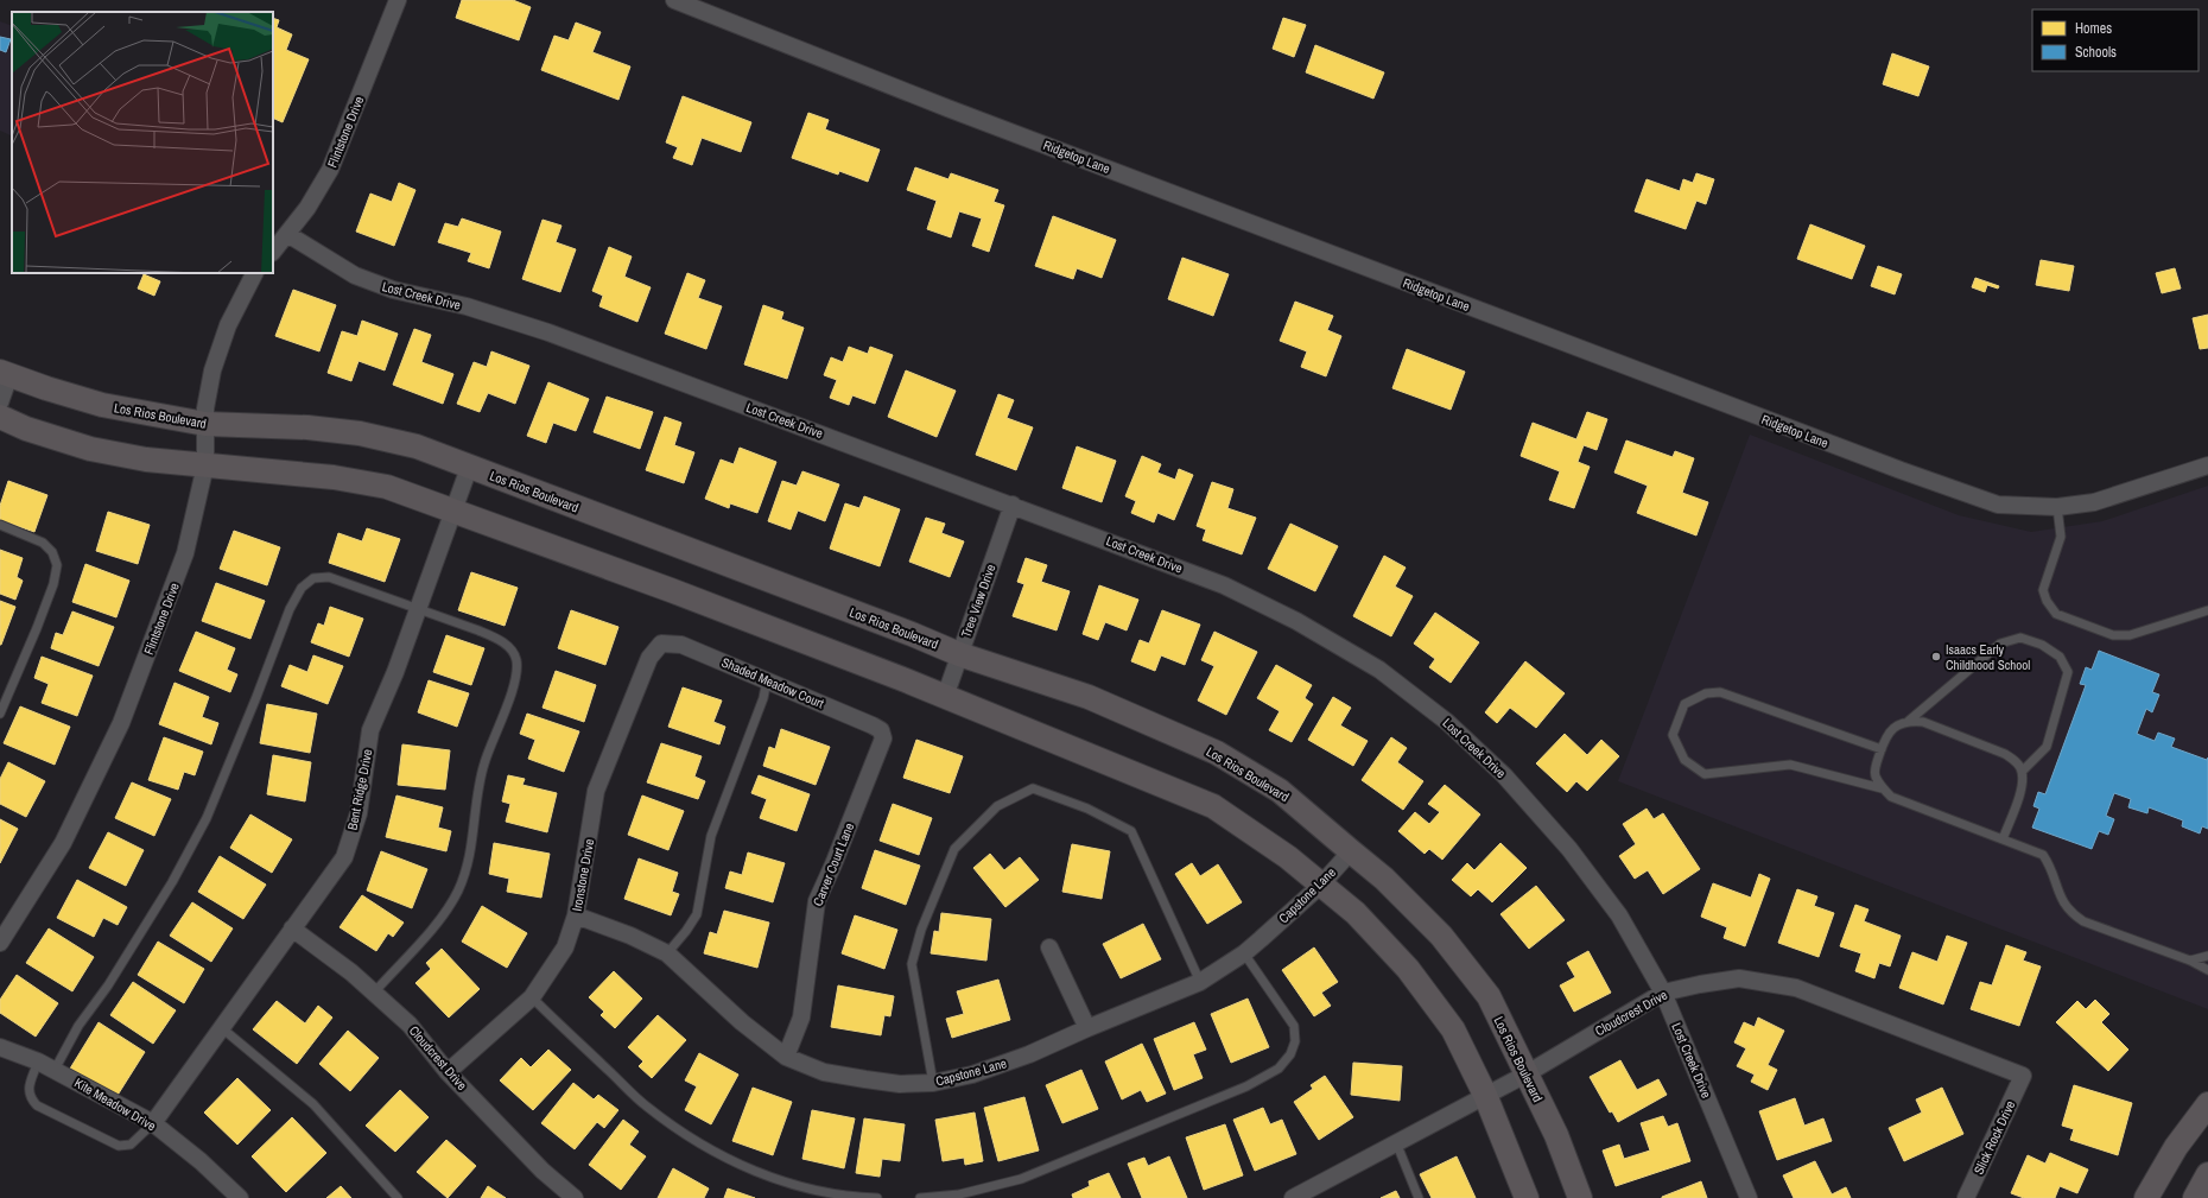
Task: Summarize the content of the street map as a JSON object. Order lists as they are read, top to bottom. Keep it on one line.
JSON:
{"streets":{"main road":["Los Rios Boulevard"],"street":["Flintstone Drive","Ridgetop Lane","Lost Creek Drive","Tree View Drive","Shaded Meadow Court","Bent Ridge Drive","Carver Court Lane","Ironstone Drive","Capstone Lane","Cloudcrest Drive","Kite Meadow Drive","Slick Rock Drive"]},"crossings":[["Flintstone Drive","Lost Creek Drive"],["Flintstone Drive","Los Rios Boulevard"],["Lost Creek Drive","Tree View Drive"],["Lost Creek Drive","Cloudcrest Drive"],["Los Rios Boulevard","Tree View Drive"],["Los Rios Boulevard","Bent Ridge Drive"],["Los Rios Boulevard","Capstone Lane"],["Los Rios Boulevard","Cloudcrest Drive"],["Shaded Meadow Court","Carver Court Lane"],["Shaded Meadow Court","Ironstone Drive"],["Bent Ridge Drive","Cloudcrest Drive"],["Bent Ridge Drive","Kite Meadow Drive"],["Carver Court Lane","Capstone Lane"],["Ironstone Drive","Capstone Lane"],["Ironstone Drive","Cloudcrest Drive"],["Cloudcrest Drive","Slick Rock Drive"]],"places":["Isaacs Early Childhood School"],"legend":["Homes","Schools"]}
